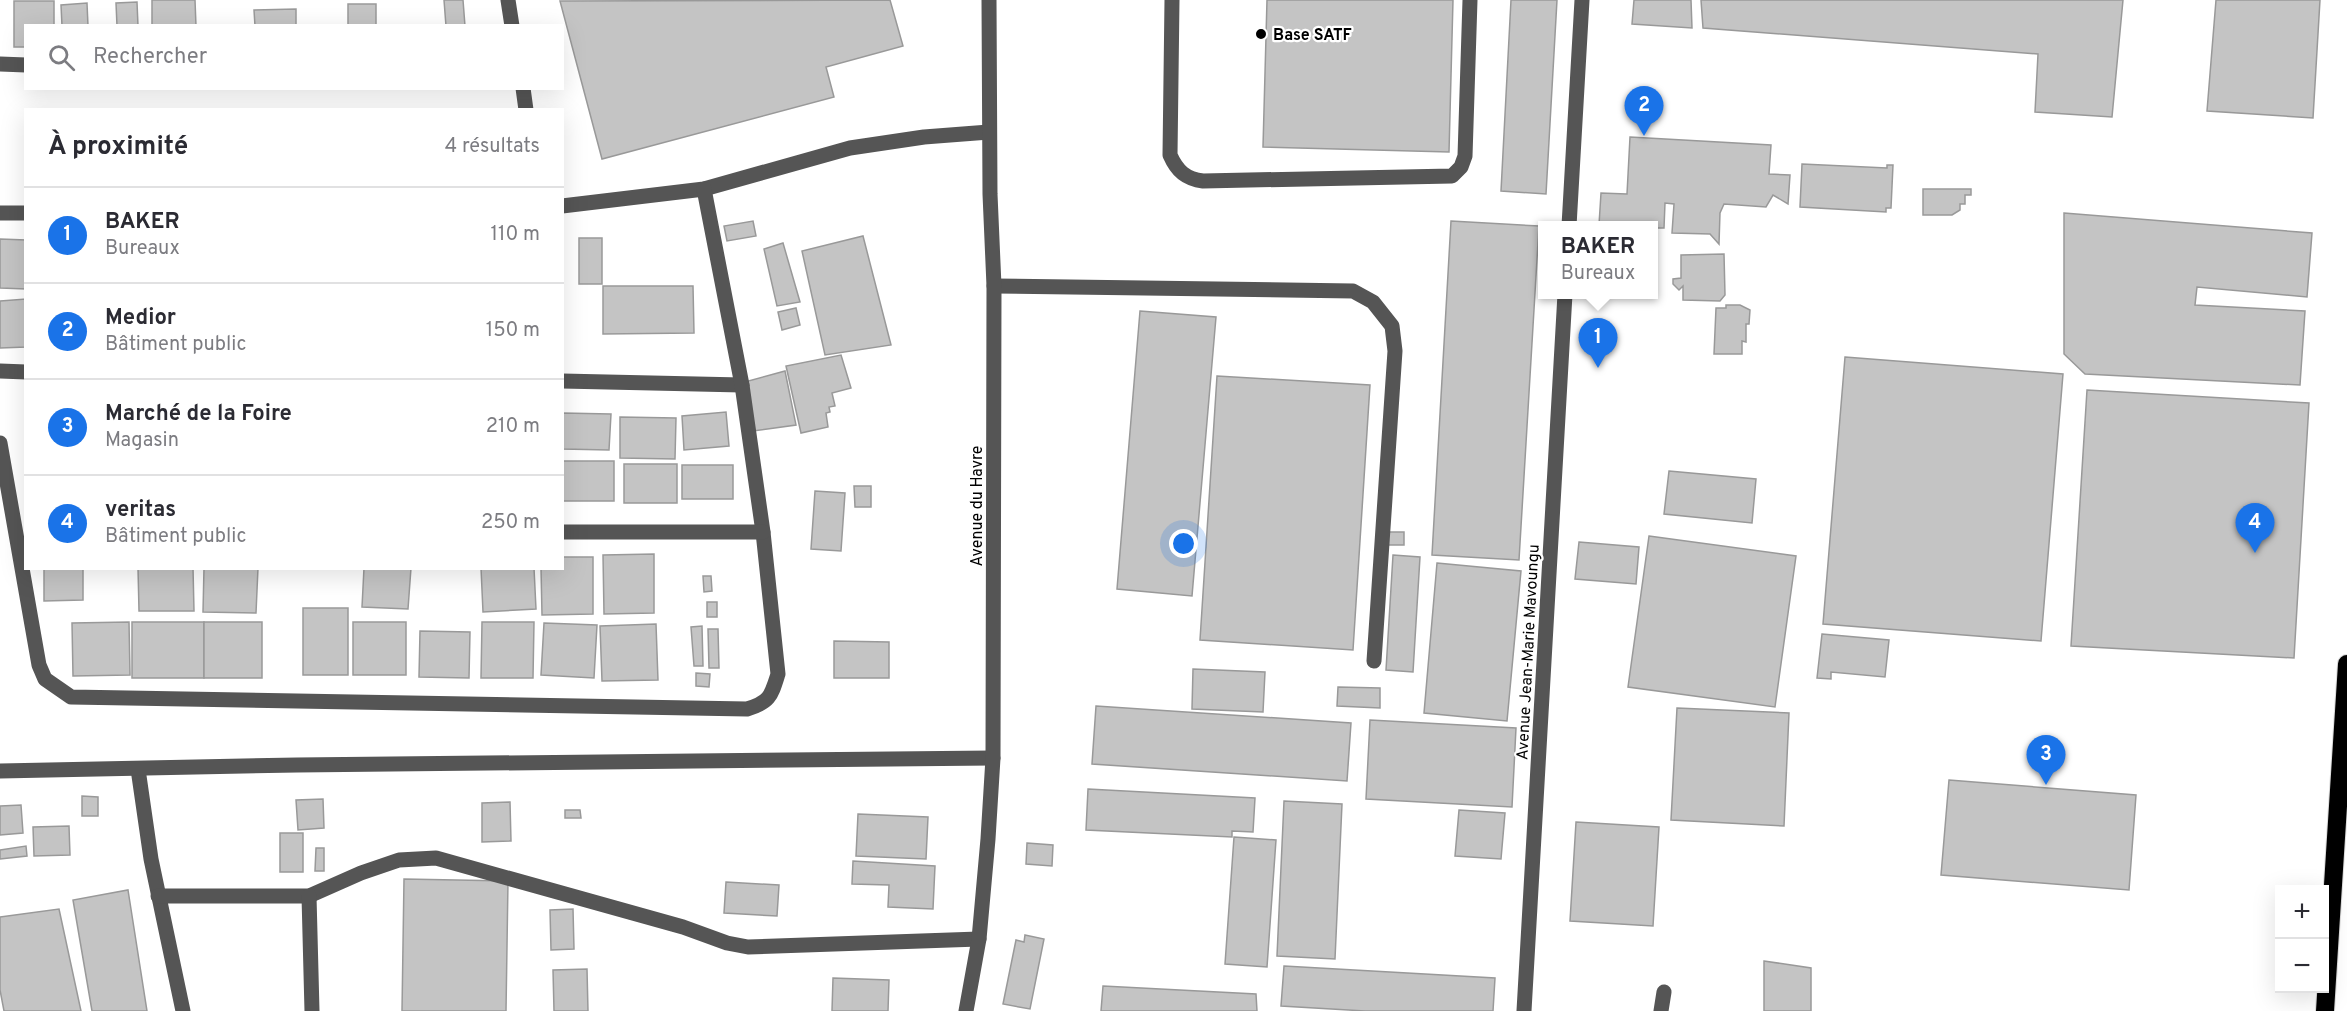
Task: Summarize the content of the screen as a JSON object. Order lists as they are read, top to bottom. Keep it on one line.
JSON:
{"streets":{"street":["Avenue du Havre","Avenue Jean-Marie Mavoungu"]},"places":["Base SATF"],"page":{"search":"Rechercher","pins":["2","1","4","3"],"heading":["À proximité","4 résultats"],"list":[{"mark":"1","name":"BAKER","note":"Bureaux","value":"110 m"},{"mark":"2","name":"Medior","note":"Bâtiment public","value":"150 m"},{"mark":"3","name":"Marché de la Foire","note":"Magasin","value":"210 m"},{"mark":"4","name":"veritas","note":"Bâtiment public","value":"250 m"}],"popup":["BAKER","Bureaux"],"map_buttons":["+","−"]}}
